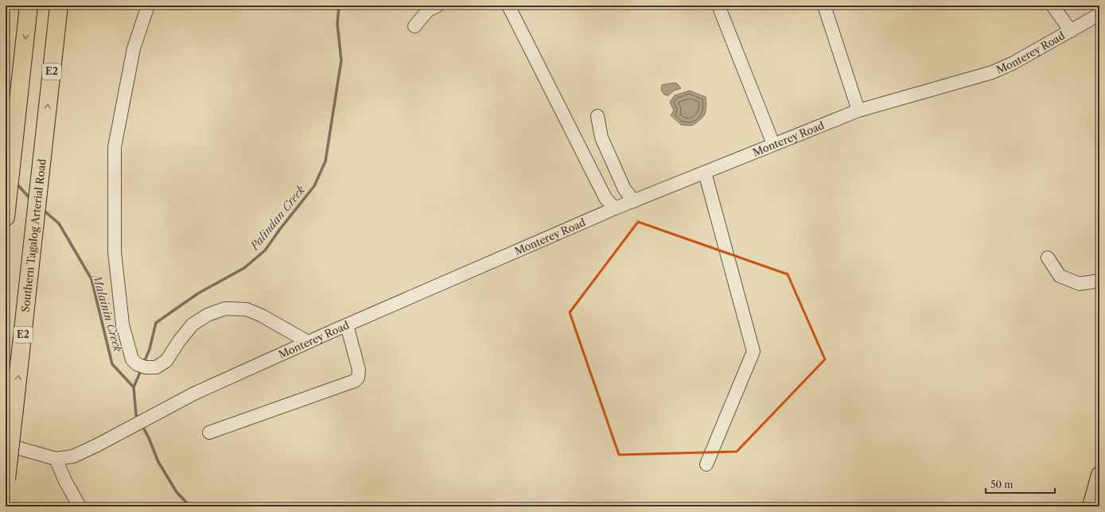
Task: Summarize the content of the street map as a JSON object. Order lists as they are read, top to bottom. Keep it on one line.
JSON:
{"streets":{"highway":["E2","Southern Tagalog Arterial Road"],"street":["Monterey Road"]},"water":["Palindan Creek","Malainin Creek"],"scale_bar":"50 m"}
